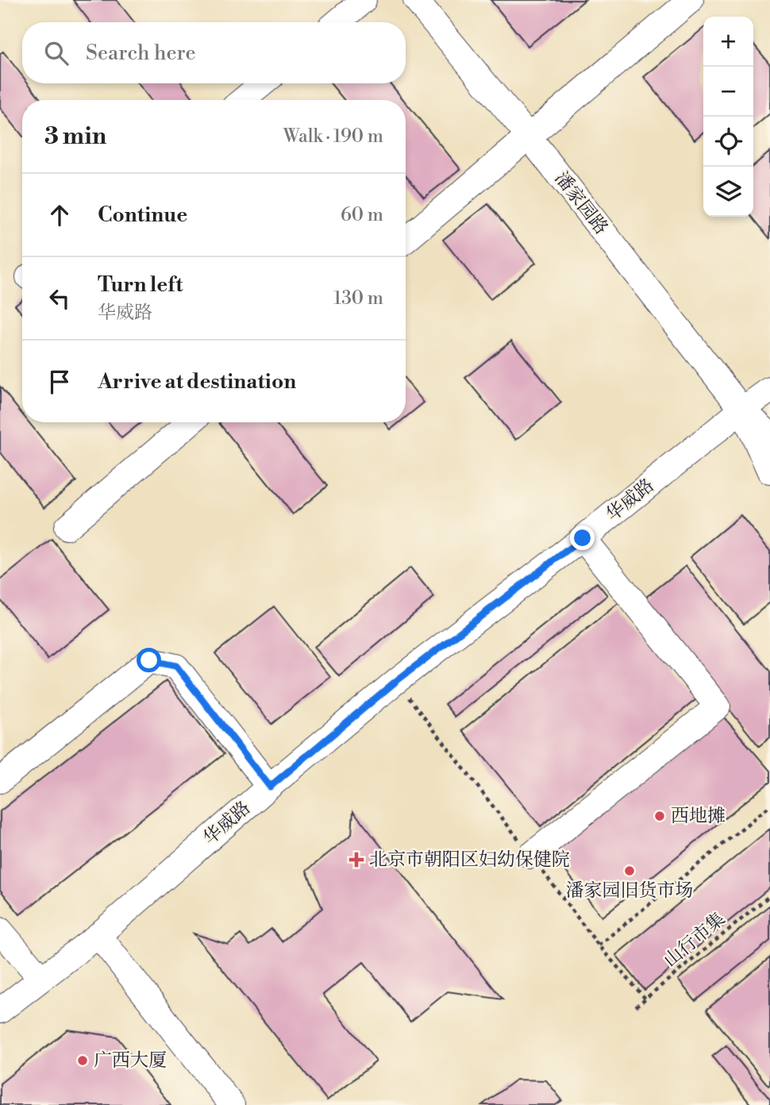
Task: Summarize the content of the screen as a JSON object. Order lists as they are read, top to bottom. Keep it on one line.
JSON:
{"streets":{"street":["潘家园路","华威路"],"path":["山行市集"]},"crossings":[["潘家园路","华威路"]],"places":{"other":["西地摊","潘家园旧货市场","广西大厦"],"health":["北京市朝阳区妇幼保健院"]},"page":{"map_buttons":["+","−"],"search":"Search here","heading":["3 min","Walk · 190 m"],"list":[["Continue","60 m"],["Turn left","华威路","130 m"],"Arrive at destination"]}}
